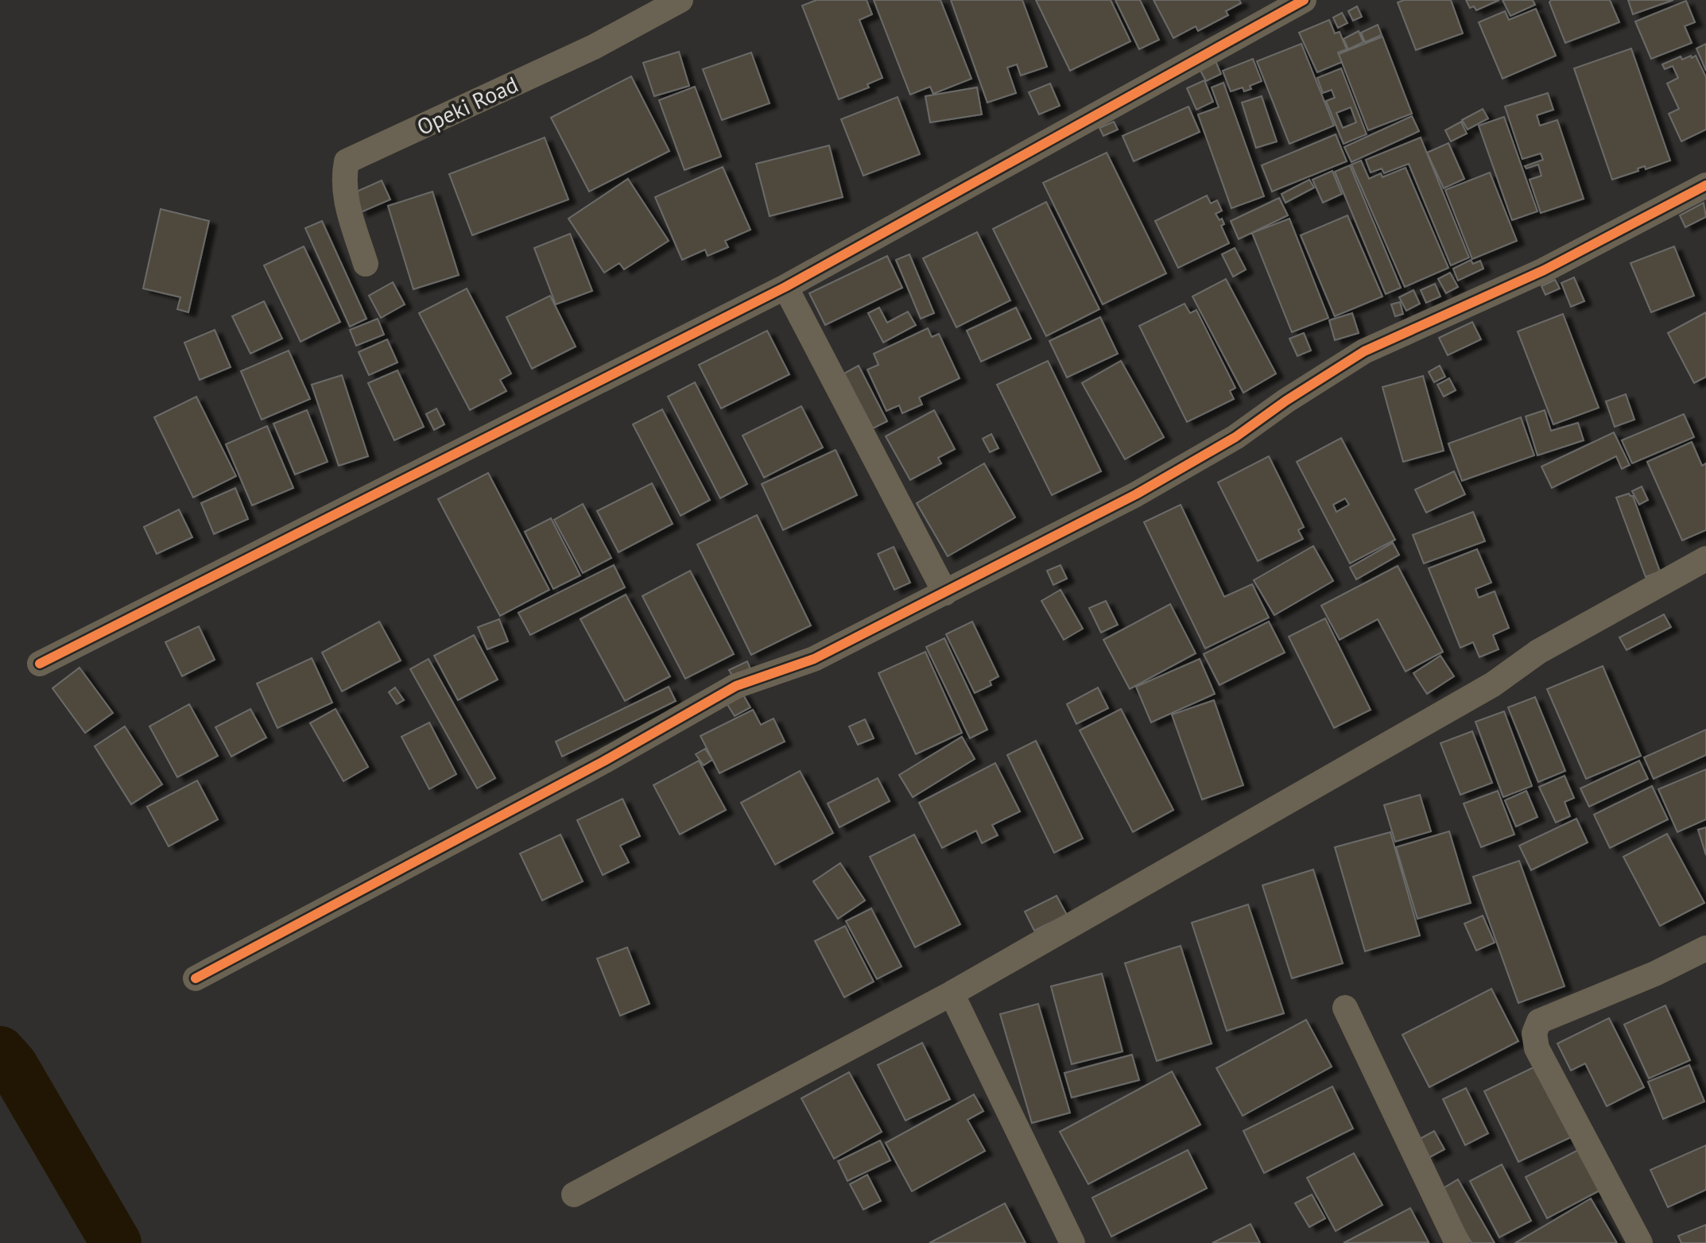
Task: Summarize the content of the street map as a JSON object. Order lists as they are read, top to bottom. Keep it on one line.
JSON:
{"streets":{"street":["Opeki Road"]}}
